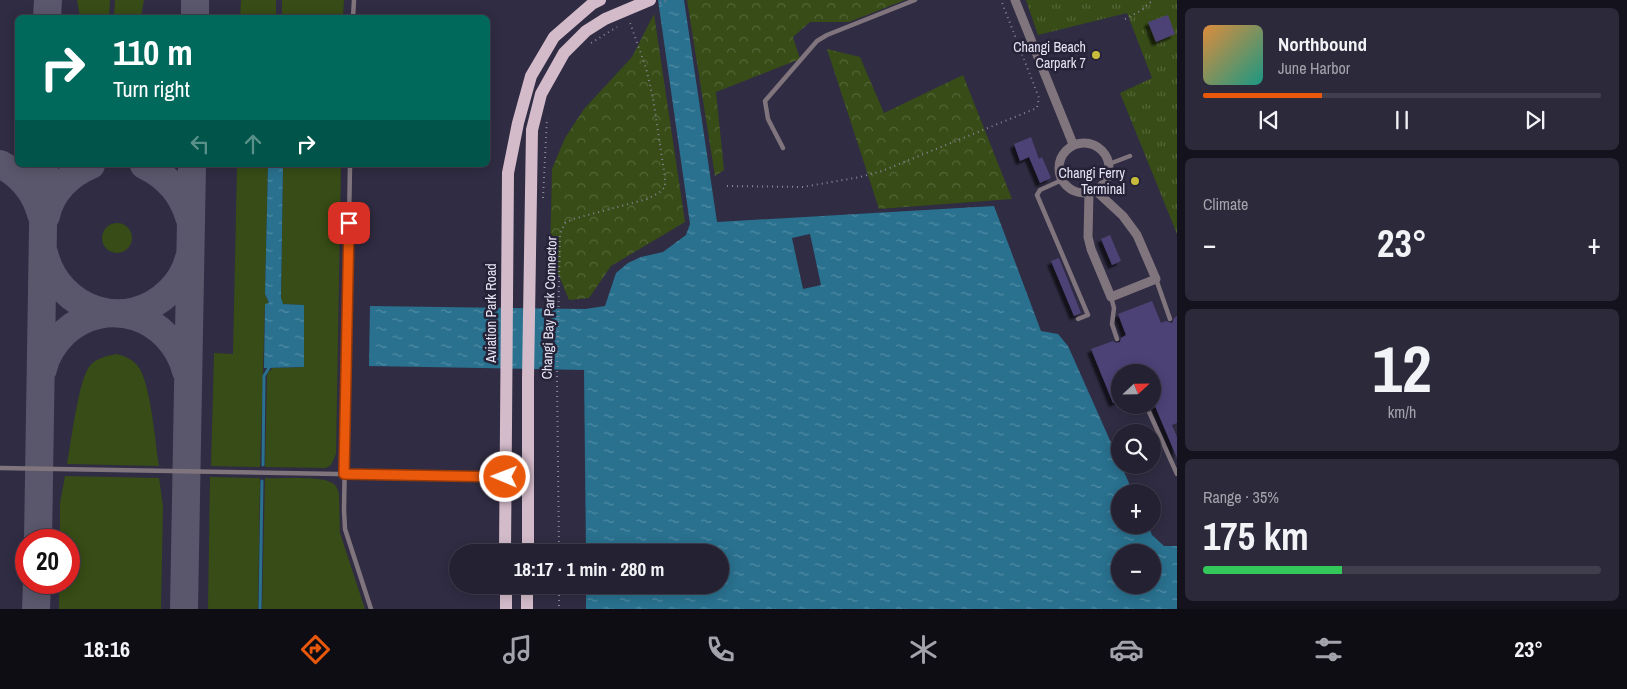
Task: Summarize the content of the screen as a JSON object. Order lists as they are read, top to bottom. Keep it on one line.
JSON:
{"streets":{"main road":["Aviation Park Road"],"path":["Changi Bay Park Connector"]},"places":["Changi Beach Carpark 7","Changi Ferry Terminal"],"north":"right","page":{"turn":["110 m","Turn right"],"song":["Northbound","June Harbor"],"tile":["Climate",["12","km/h"],["Range · 35%","175 km"]],"heat":["−","23°","+"],"map_buttons":["+","−"],"limit":"20","trip":"18:17 · 1 min · 280 m","tabs":["18:16","23°"]}}
